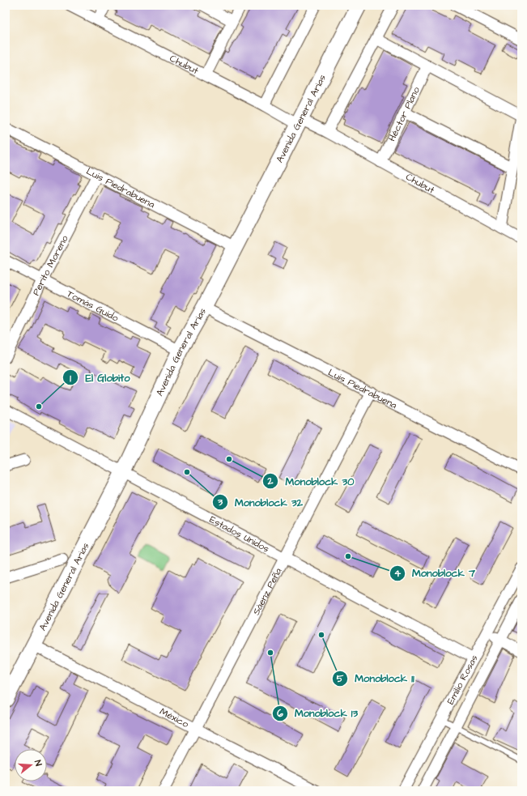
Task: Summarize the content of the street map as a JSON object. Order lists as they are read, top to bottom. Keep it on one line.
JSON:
{"streets":{"main road":["Avenida General Arias"],"street":["Chubut","Héctor Plano","Luis Piedrabuena","Perito Moreno","Tomás Guido","Estados Unidos","Sáenz Peña","Emilio Rosas","México"]},"crossings":[["Chubut","Héctor Plano"],["Chubut","Avenida General Arias"],["Avenida General Arias","Luis Piedrabuena"],["Avenida General Arias","Tomás Guido"],["Avenida General Arias","Estados Unidos"],["Avenida General Arias","México"],["Luis Piedrabuena","Perito Moreno"],["Luis Piedrabuena","Sáenz Peña"],["Perito Moreno","Tomás Guido"],["Estados Unidos","Sáenz Peña"],["Estados Unidos","Emilio Rosas"],["Sáenz Peña","México"]],"places":["El Globito","Monoblock 30","Monoblock 32","Monoblock 7","Monoblock 11","Monoblock 13"],"north":"right"}
